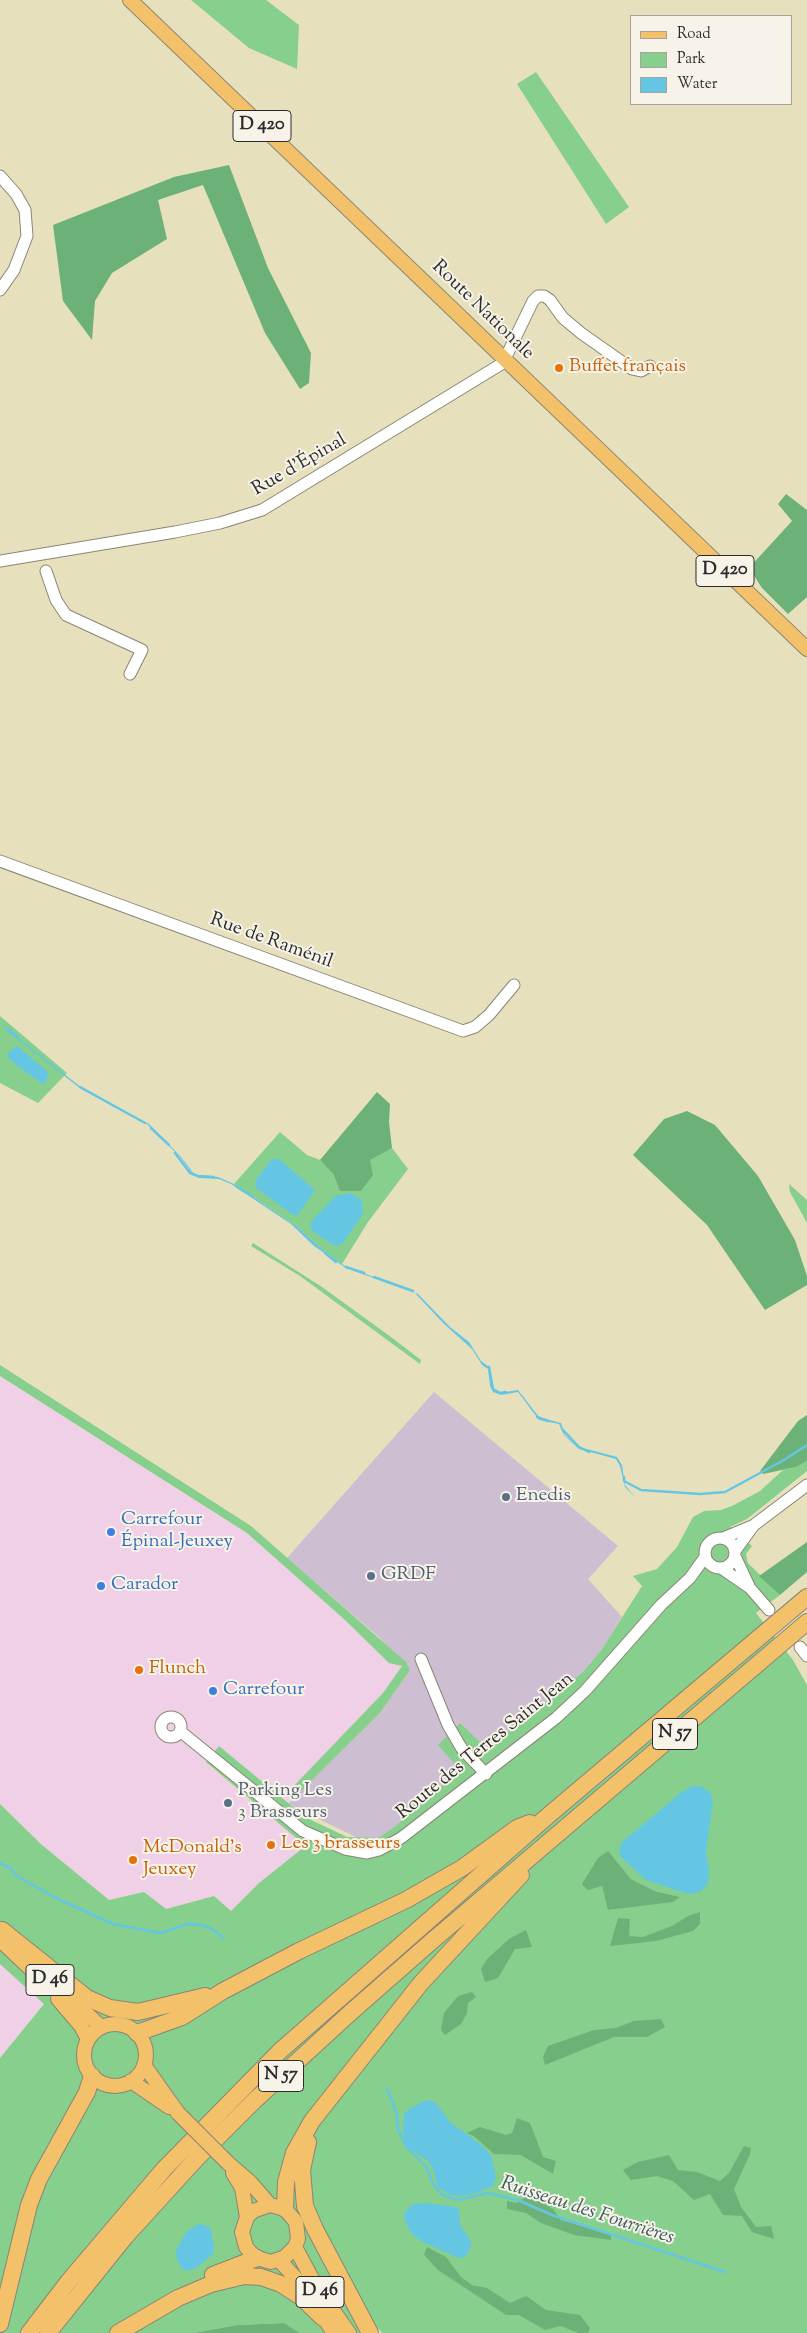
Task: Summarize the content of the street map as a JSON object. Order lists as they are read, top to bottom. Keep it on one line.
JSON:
{"streets":{"highway":["N 57"],"main road":["D 420","Route Nationale","D 46"],"street":["Rue d’Épinal","Rue de Raménil","Route des Terres Saint Jean"]},"crossings":[["Route Nationale","Rue d’Épinal"]],"water":["Ruisseau des Fourrières"],"places":["Buffet français","Enedis","Carrefour Épinal-Jeuxey","GRDF","Carador","Flunch","Carrefour","Parking Les 3 Brasseurs","Les 3 brasseurs","McDonald's Jeuxey"],"legend":["Road","Park","Water"]}
